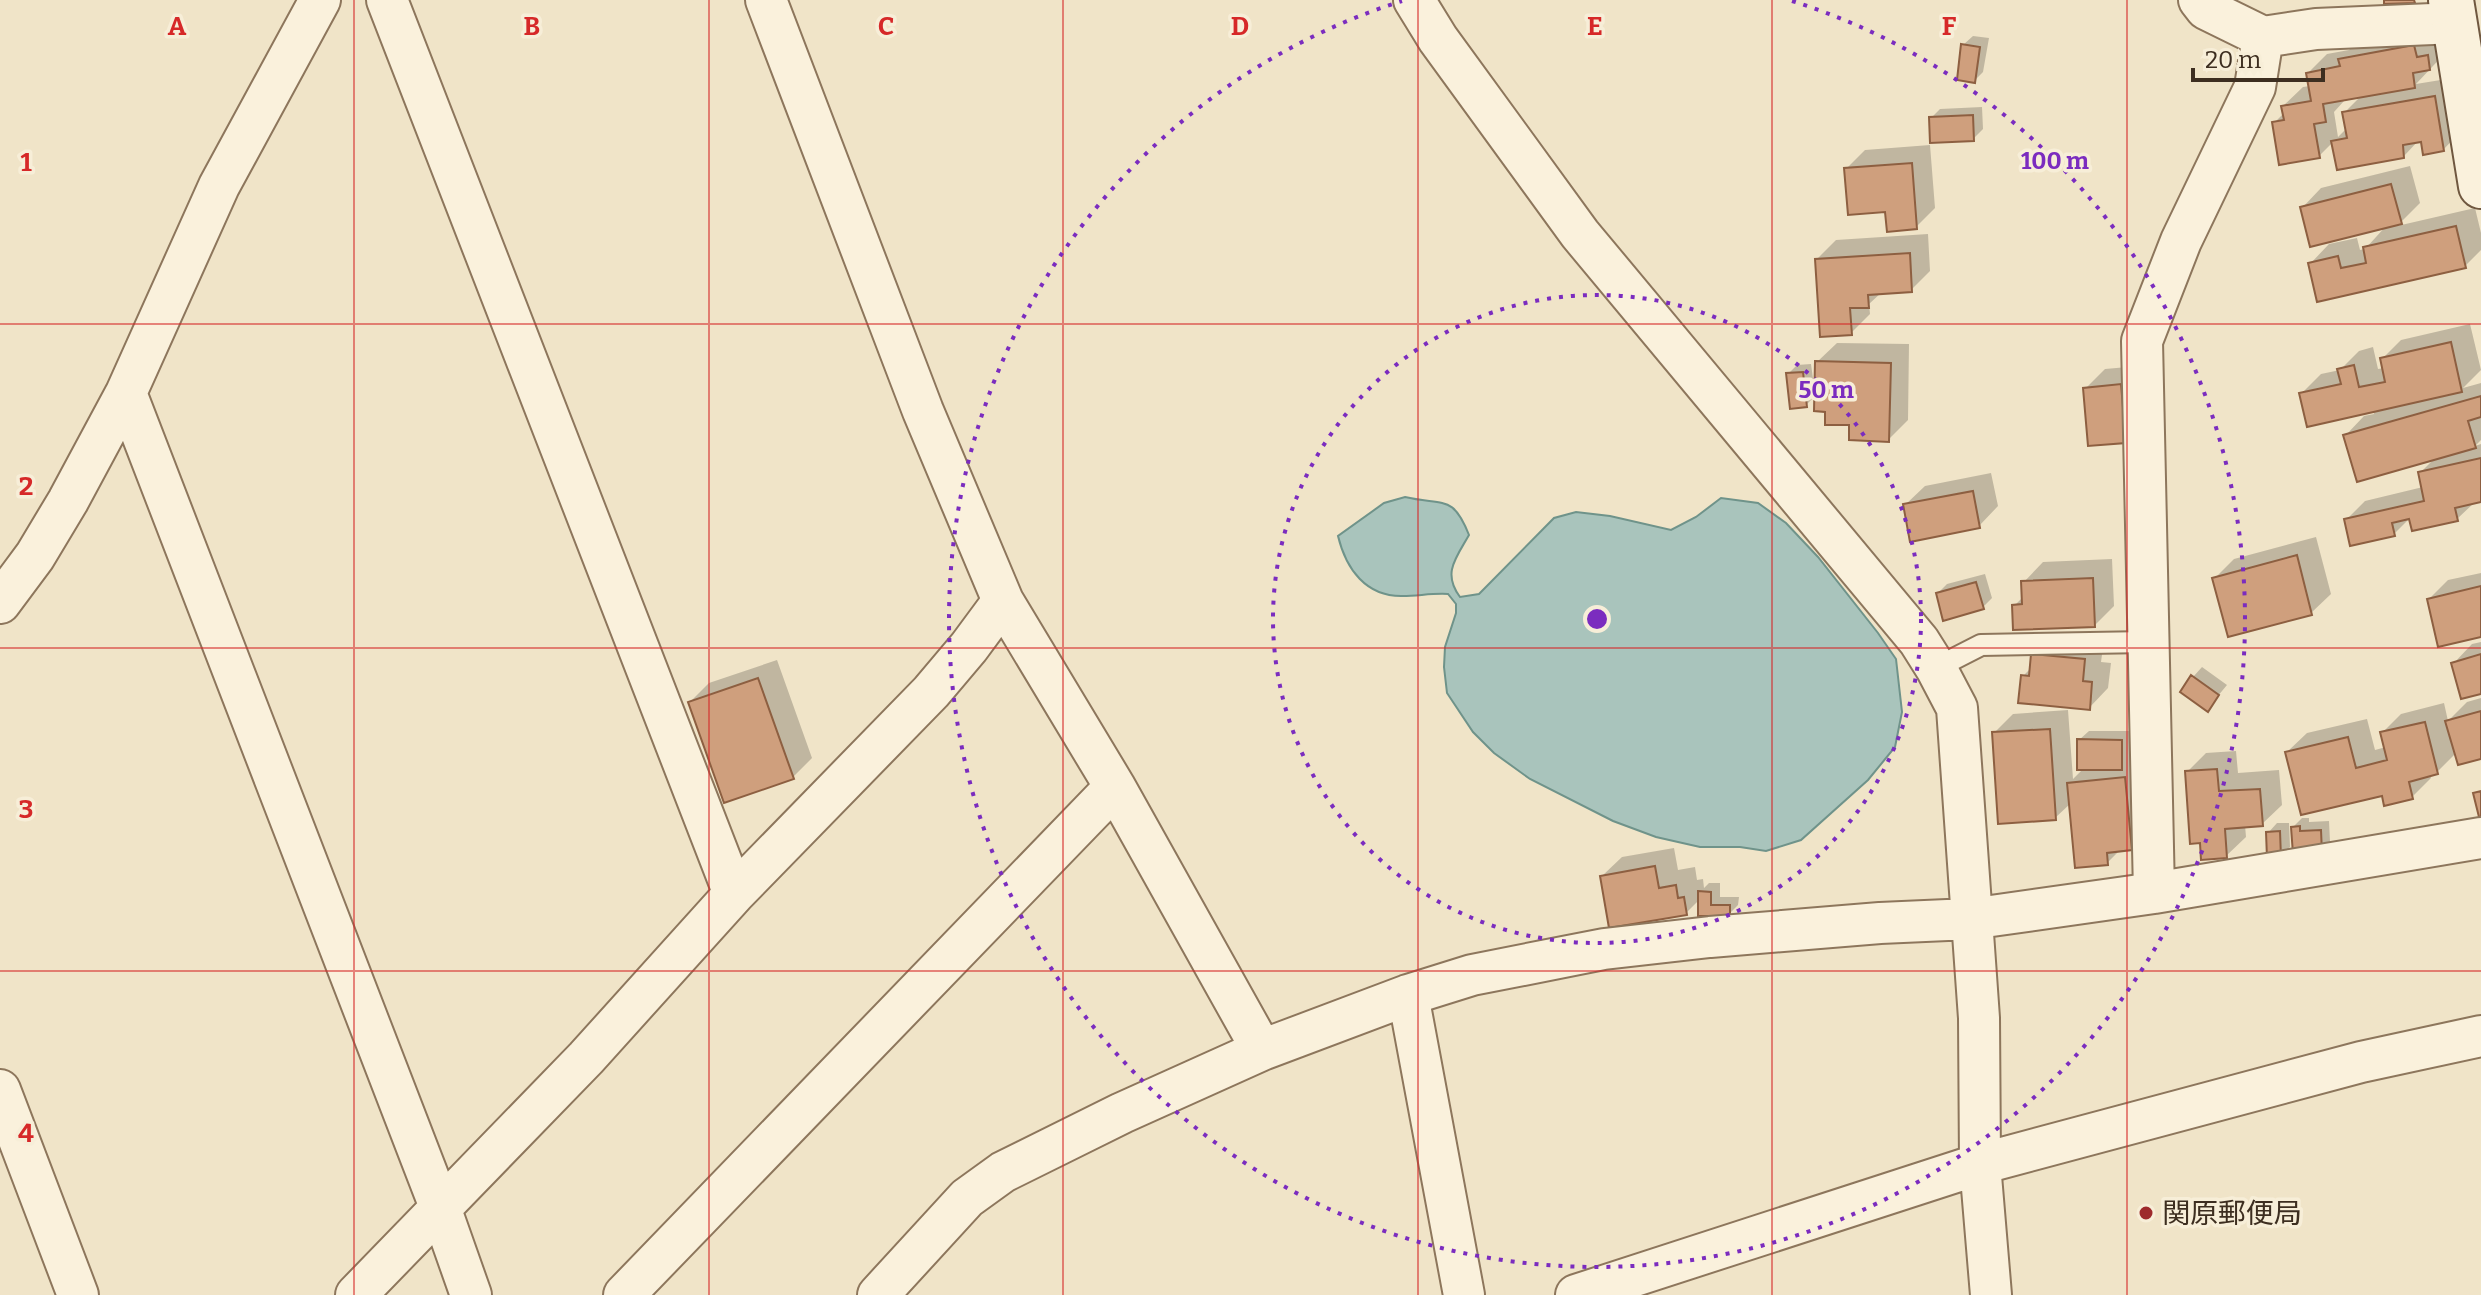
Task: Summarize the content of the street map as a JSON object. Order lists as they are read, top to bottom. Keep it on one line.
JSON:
{"places":["関原郵便局"],"scale_bar":"20 m","grid":{"columns":["A","B","C","D","E","F"],"rows":["1","2","3","4"]},"rings":["100 m","50 m"]}
